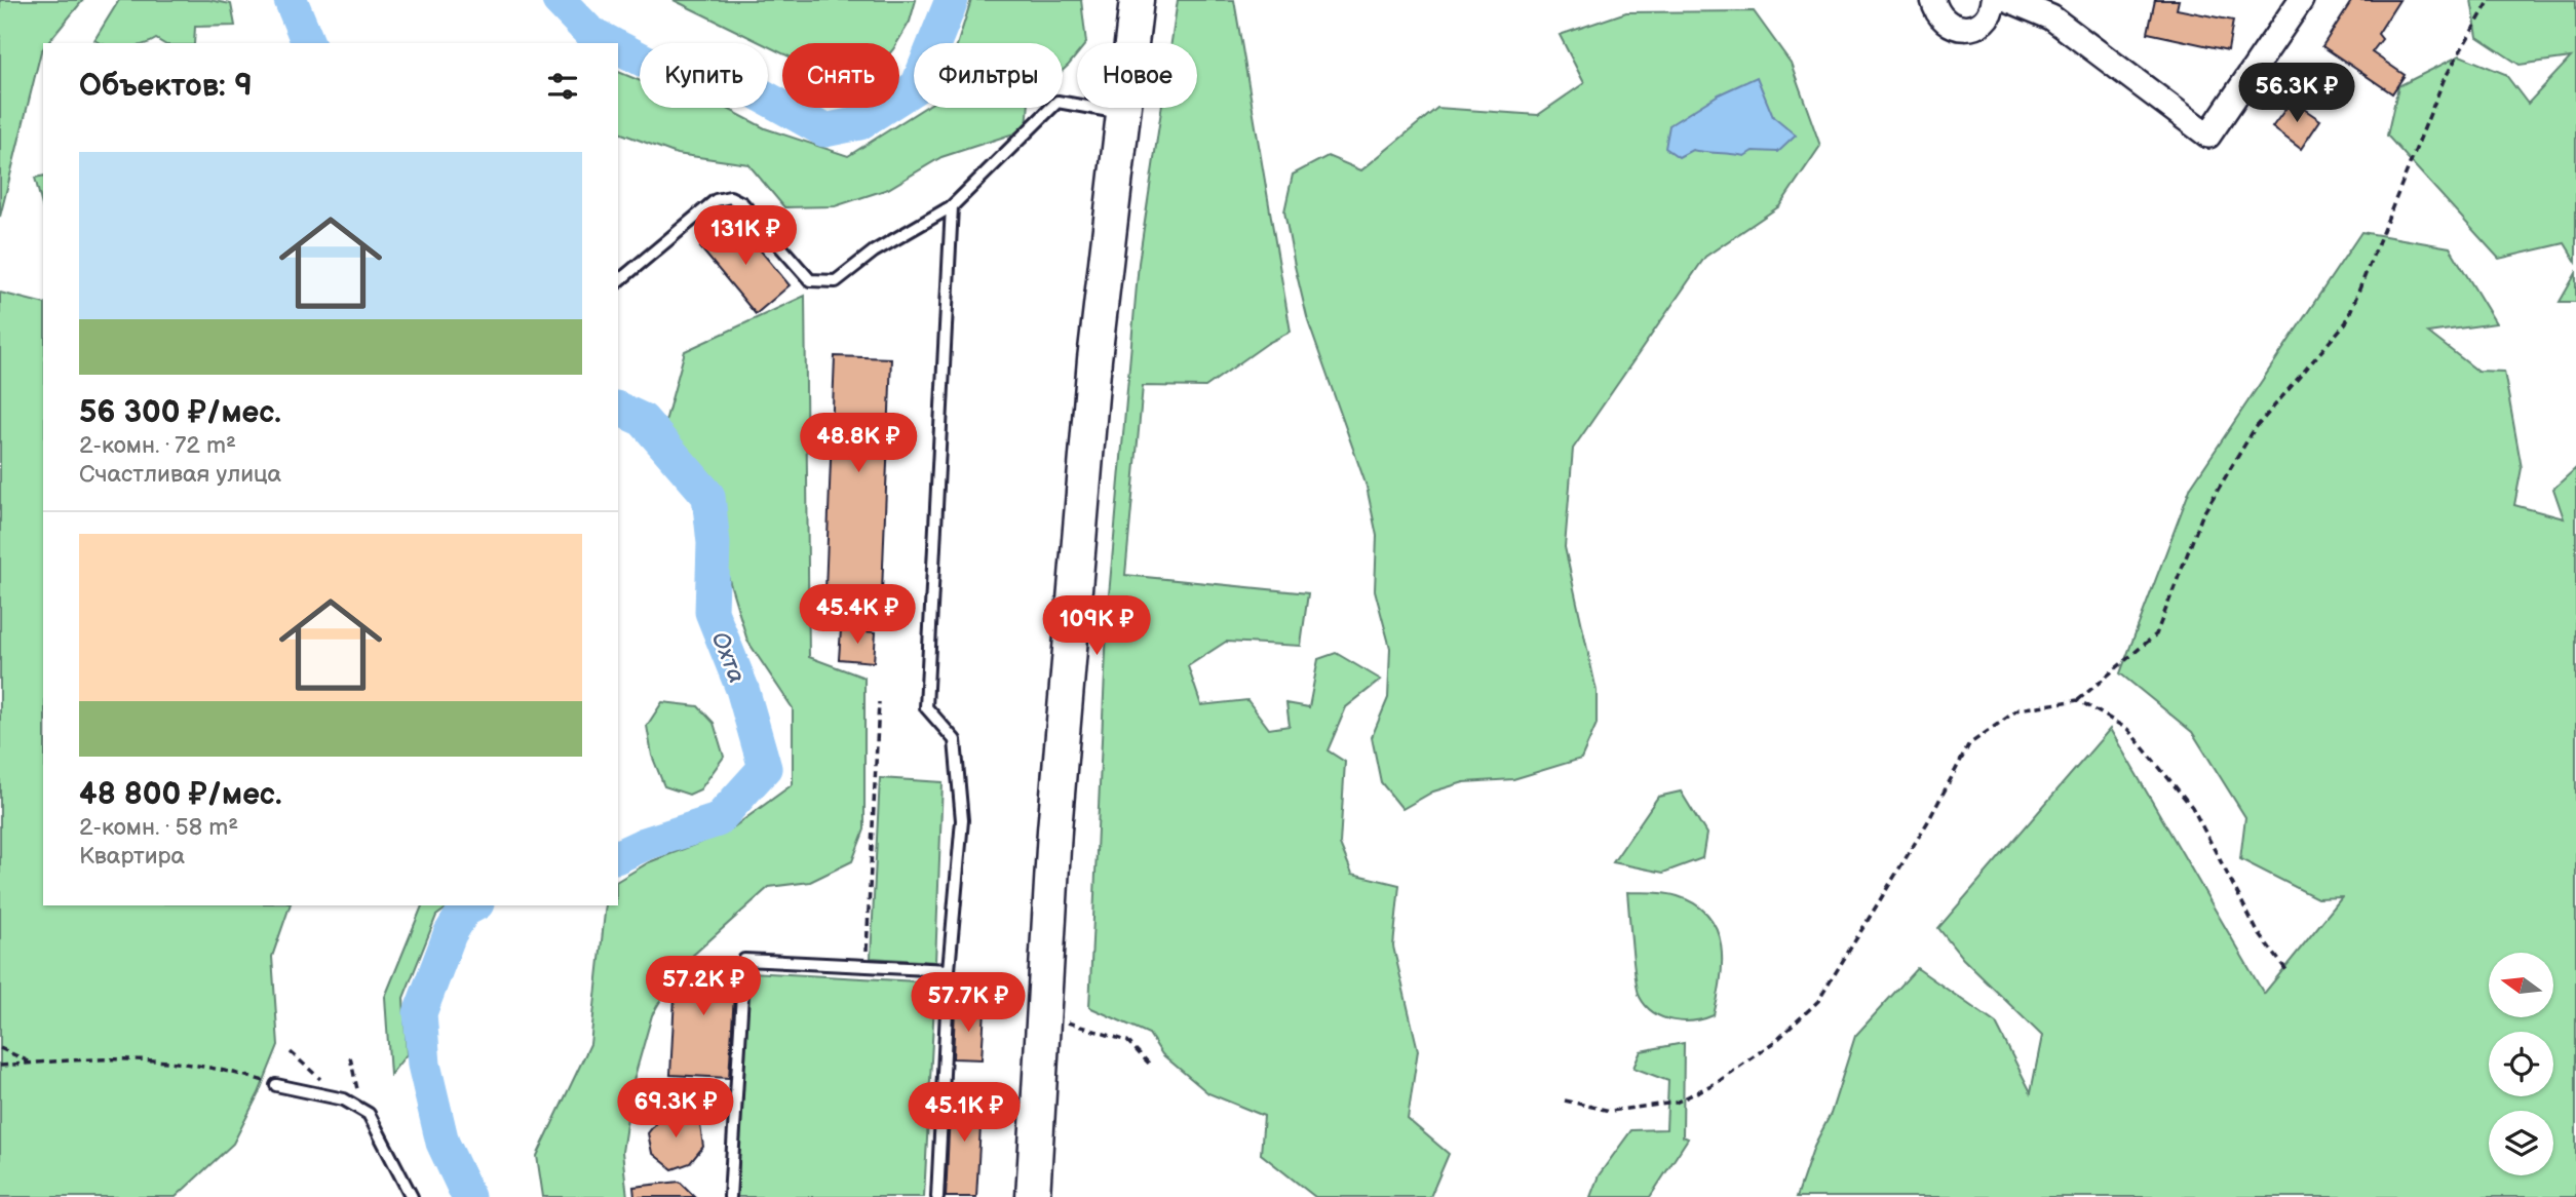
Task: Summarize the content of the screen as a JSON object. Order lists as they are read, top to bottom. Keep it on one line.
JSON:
{"water":["Охта"],"north":"left","page":{"chip":["Купить","Снять","Фильтры","Новое"],"heading":"Объектов: 9","price":["56.3K ₽","131K ₽","48.8K ₽","45.4K ₽","109K ₽","57.2K ₽","57.7K ₽","69.3K ₽","45.1K ₽"],"list":[{"name":"56 300 ₽/мес.","note":"2-комн. · 72 m² · Счастливая улица"},{"name":"48 800 ₽/мес.","note":"2-комн. · 58 m² · Квартира"}]}}
